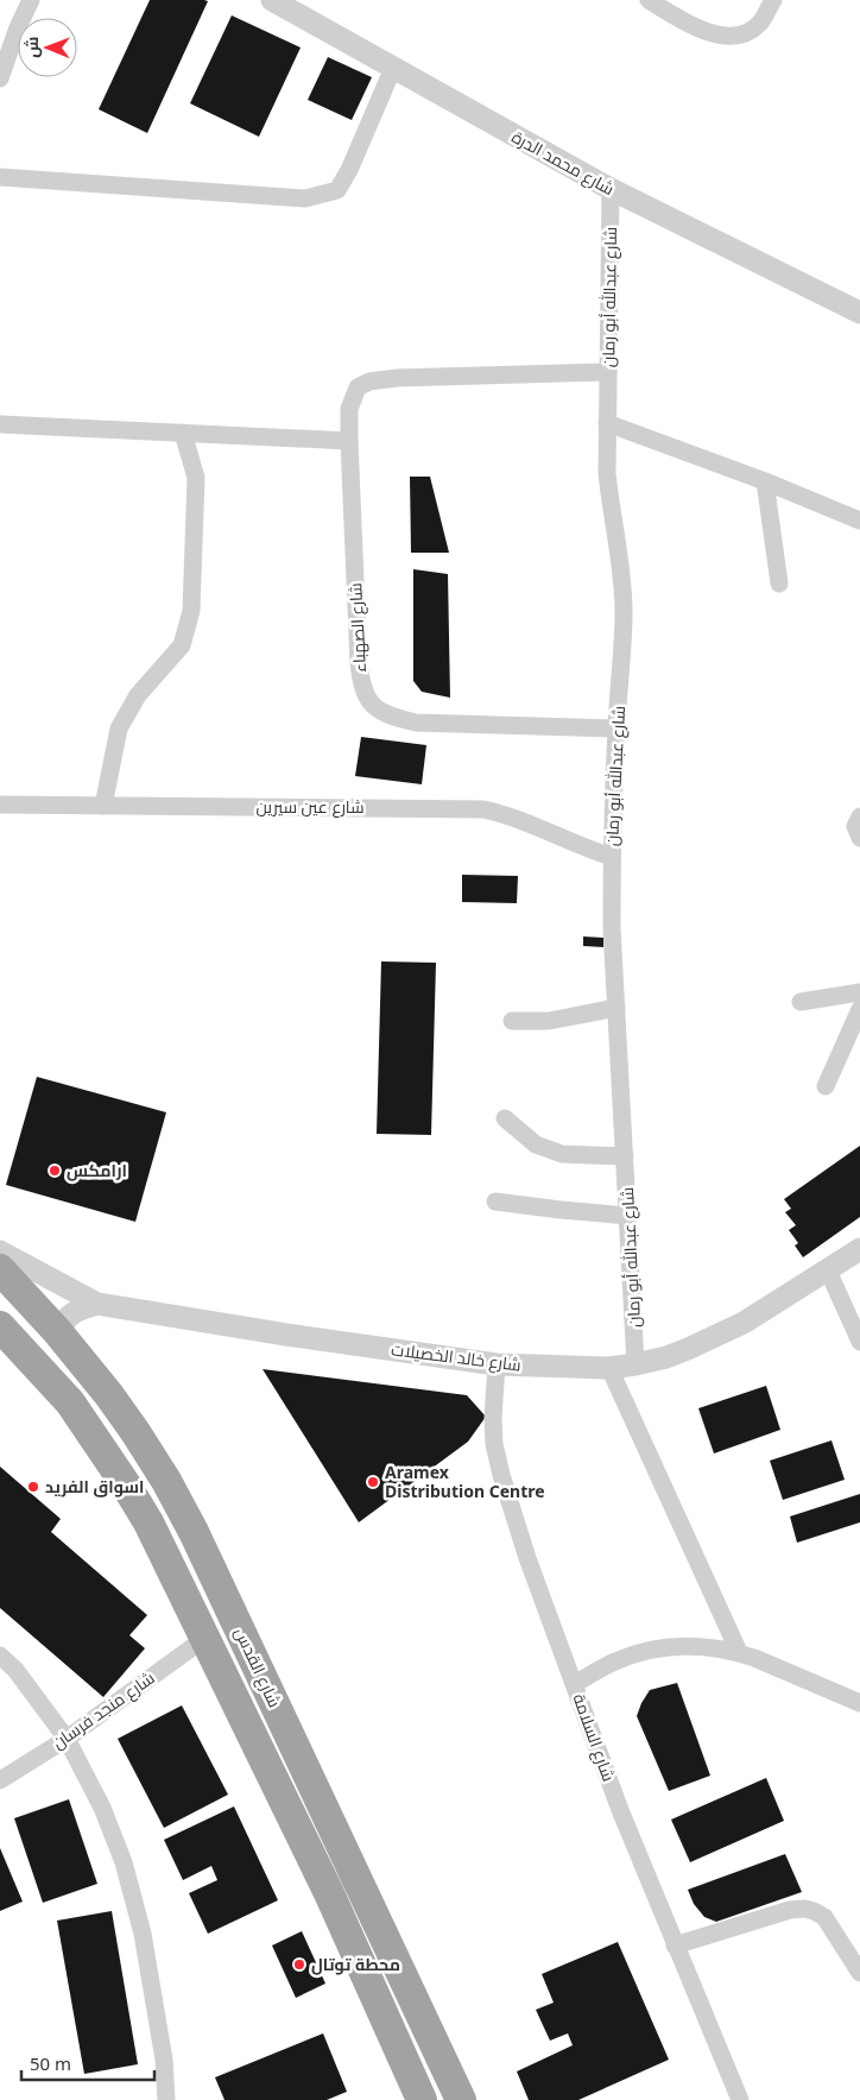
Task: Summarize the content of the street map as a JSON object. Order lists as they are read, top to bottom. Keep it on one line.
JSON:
{"streets":{"highway":["شارع القدس"],"street":["شارع محمد الدرة","شارع عبدالله أبو رمان","شارع الصهباء","شارع عين سيرين","شارع خالد الخصيلات","شارع منجد فرسان","شارع السلامة"]},"crossings":[["شارع محمد الدرة","شارع عبدالله أبو رمان"],["شارع عبدالله أبو رمان","شارع الصهباء"],["شارع عبدالله أبو رمان","شارع عين سيرين"],["شارع عبدالله أبو رمان","شارع خالد الخصيلات"],["شارع خالد الخصيلات","شارع السلامة"],["شارع القدس","شارع منجد فرسان"]],"places":["ارامكس","Aramex Distribution Centre","اسواق الفريد","محطة توتال"],"scale_bar":"50 m","north":"left"}
